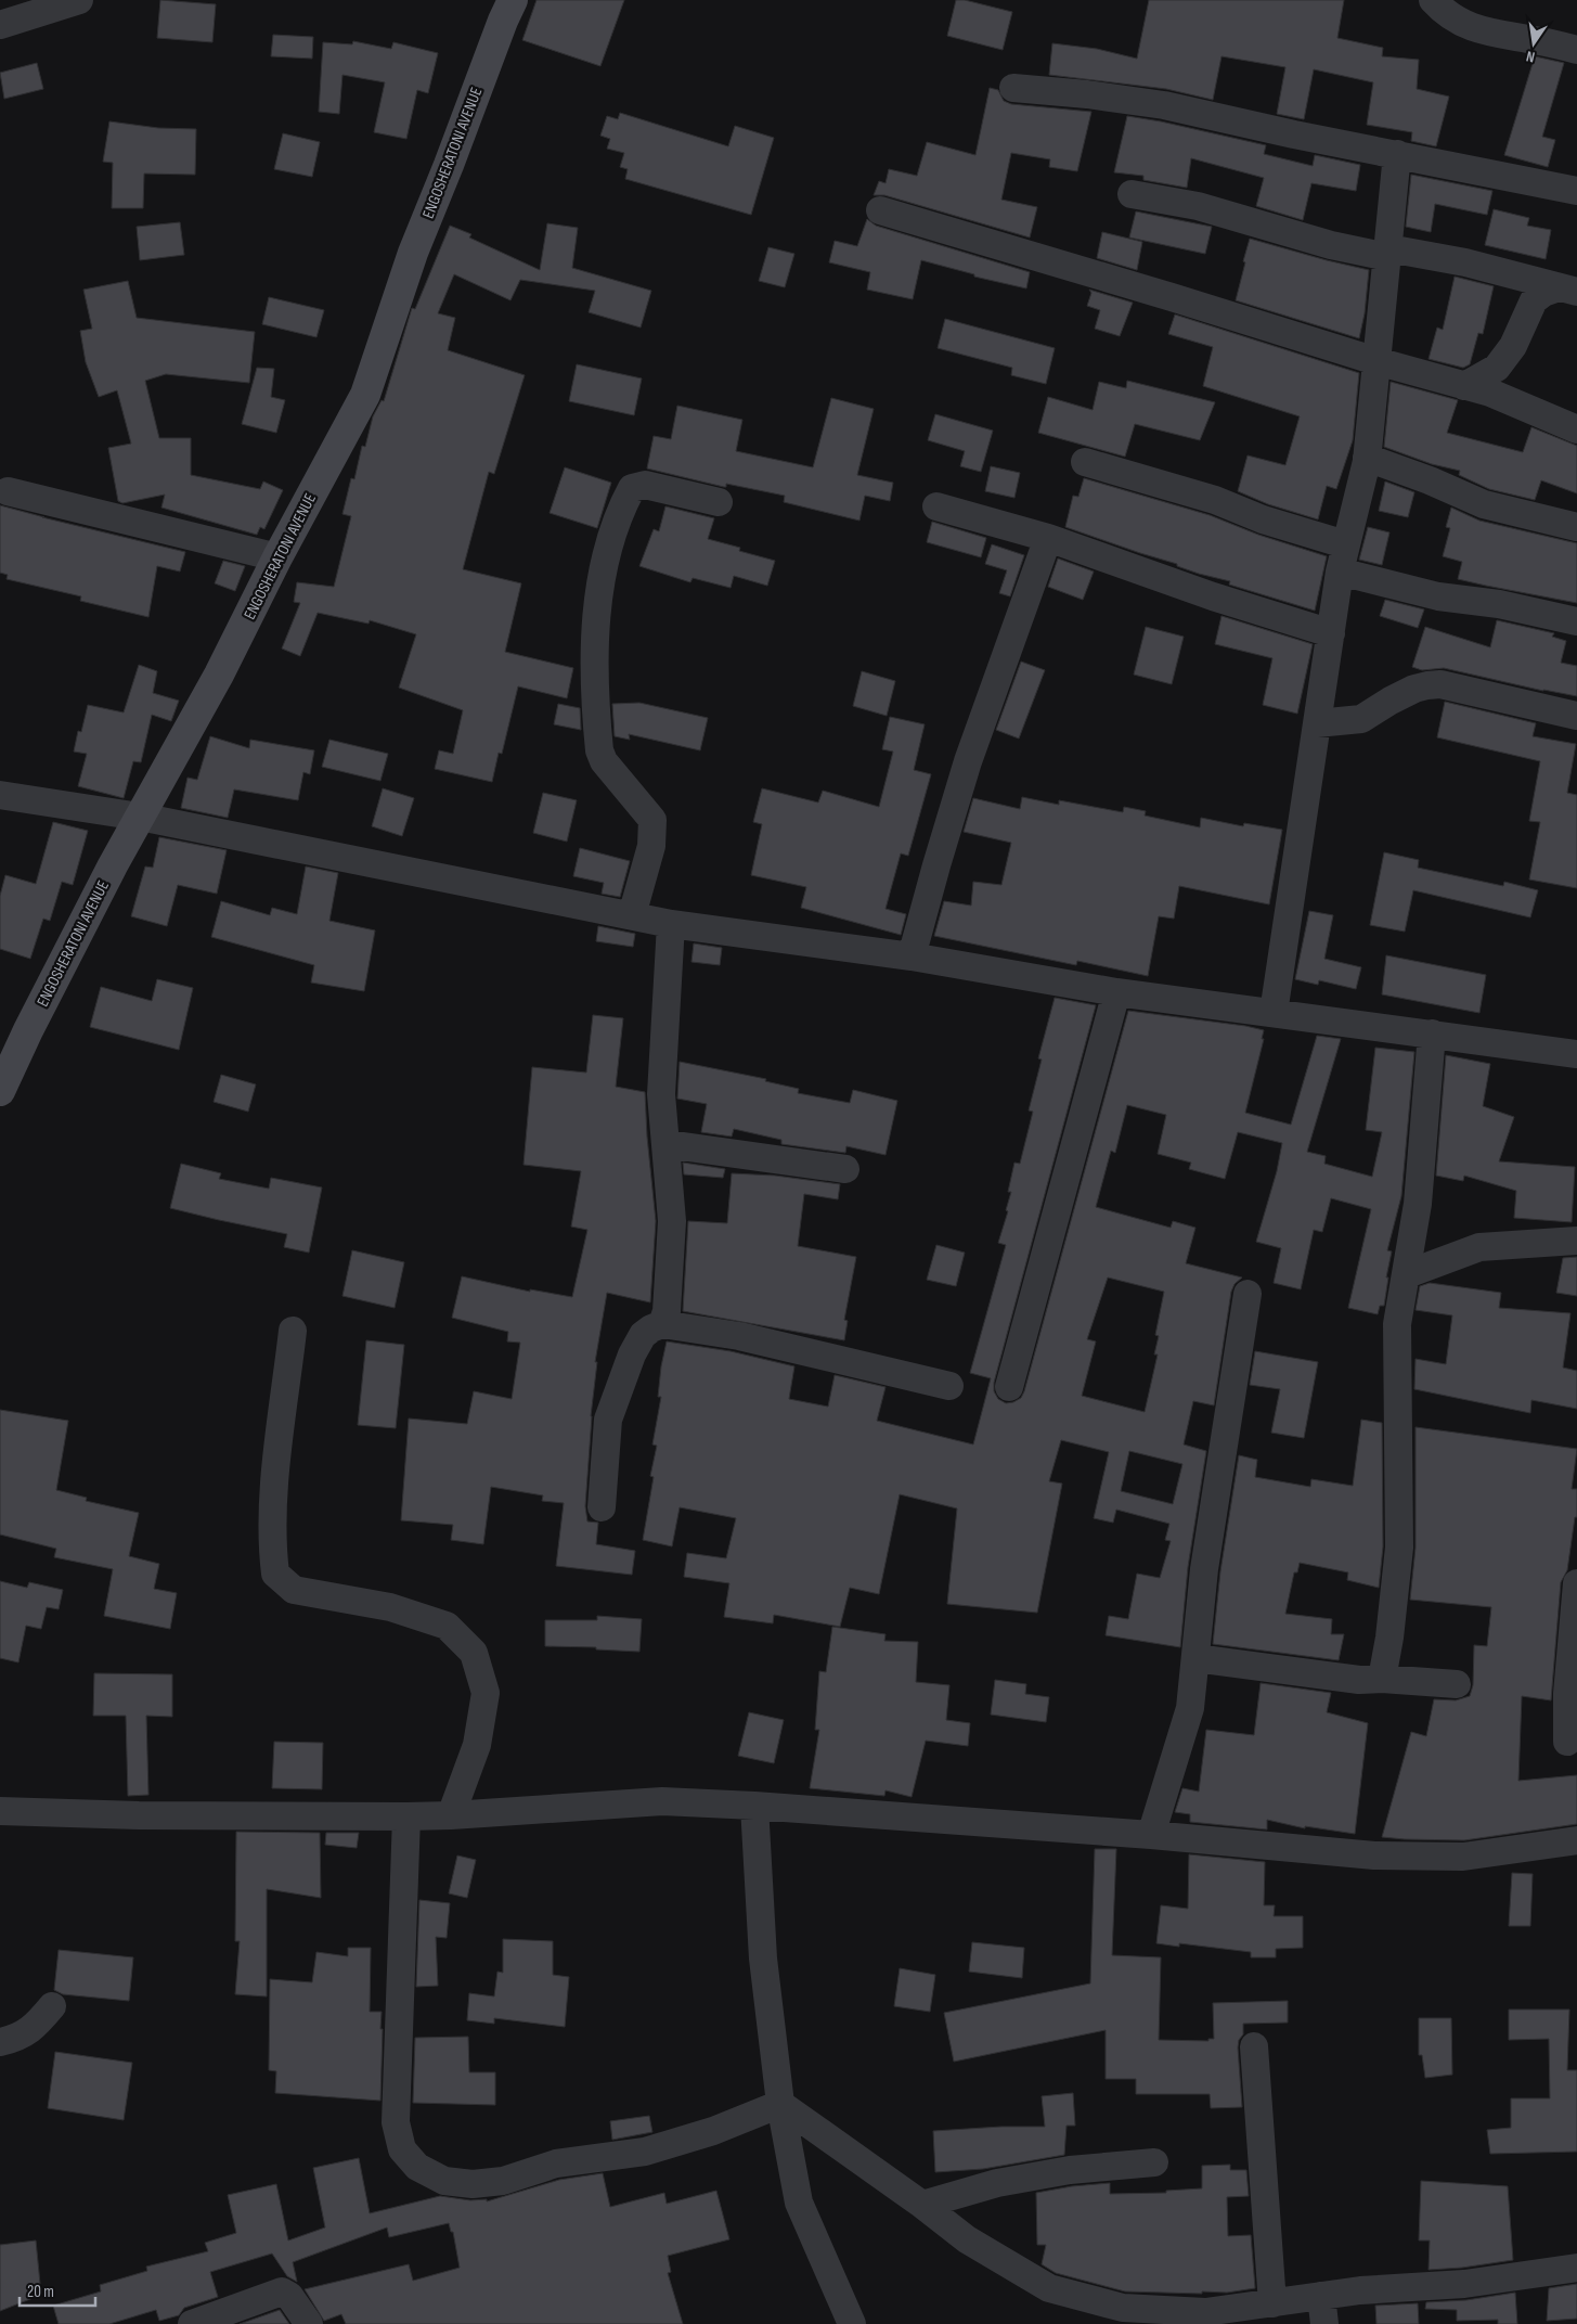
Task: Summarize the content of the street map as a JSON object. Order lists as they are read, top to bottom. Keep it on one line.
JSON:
{"streets":{"street":["ENGOSHERATONI AVENUE"]},"scale_bar":"20 m","north":"bottom"}
